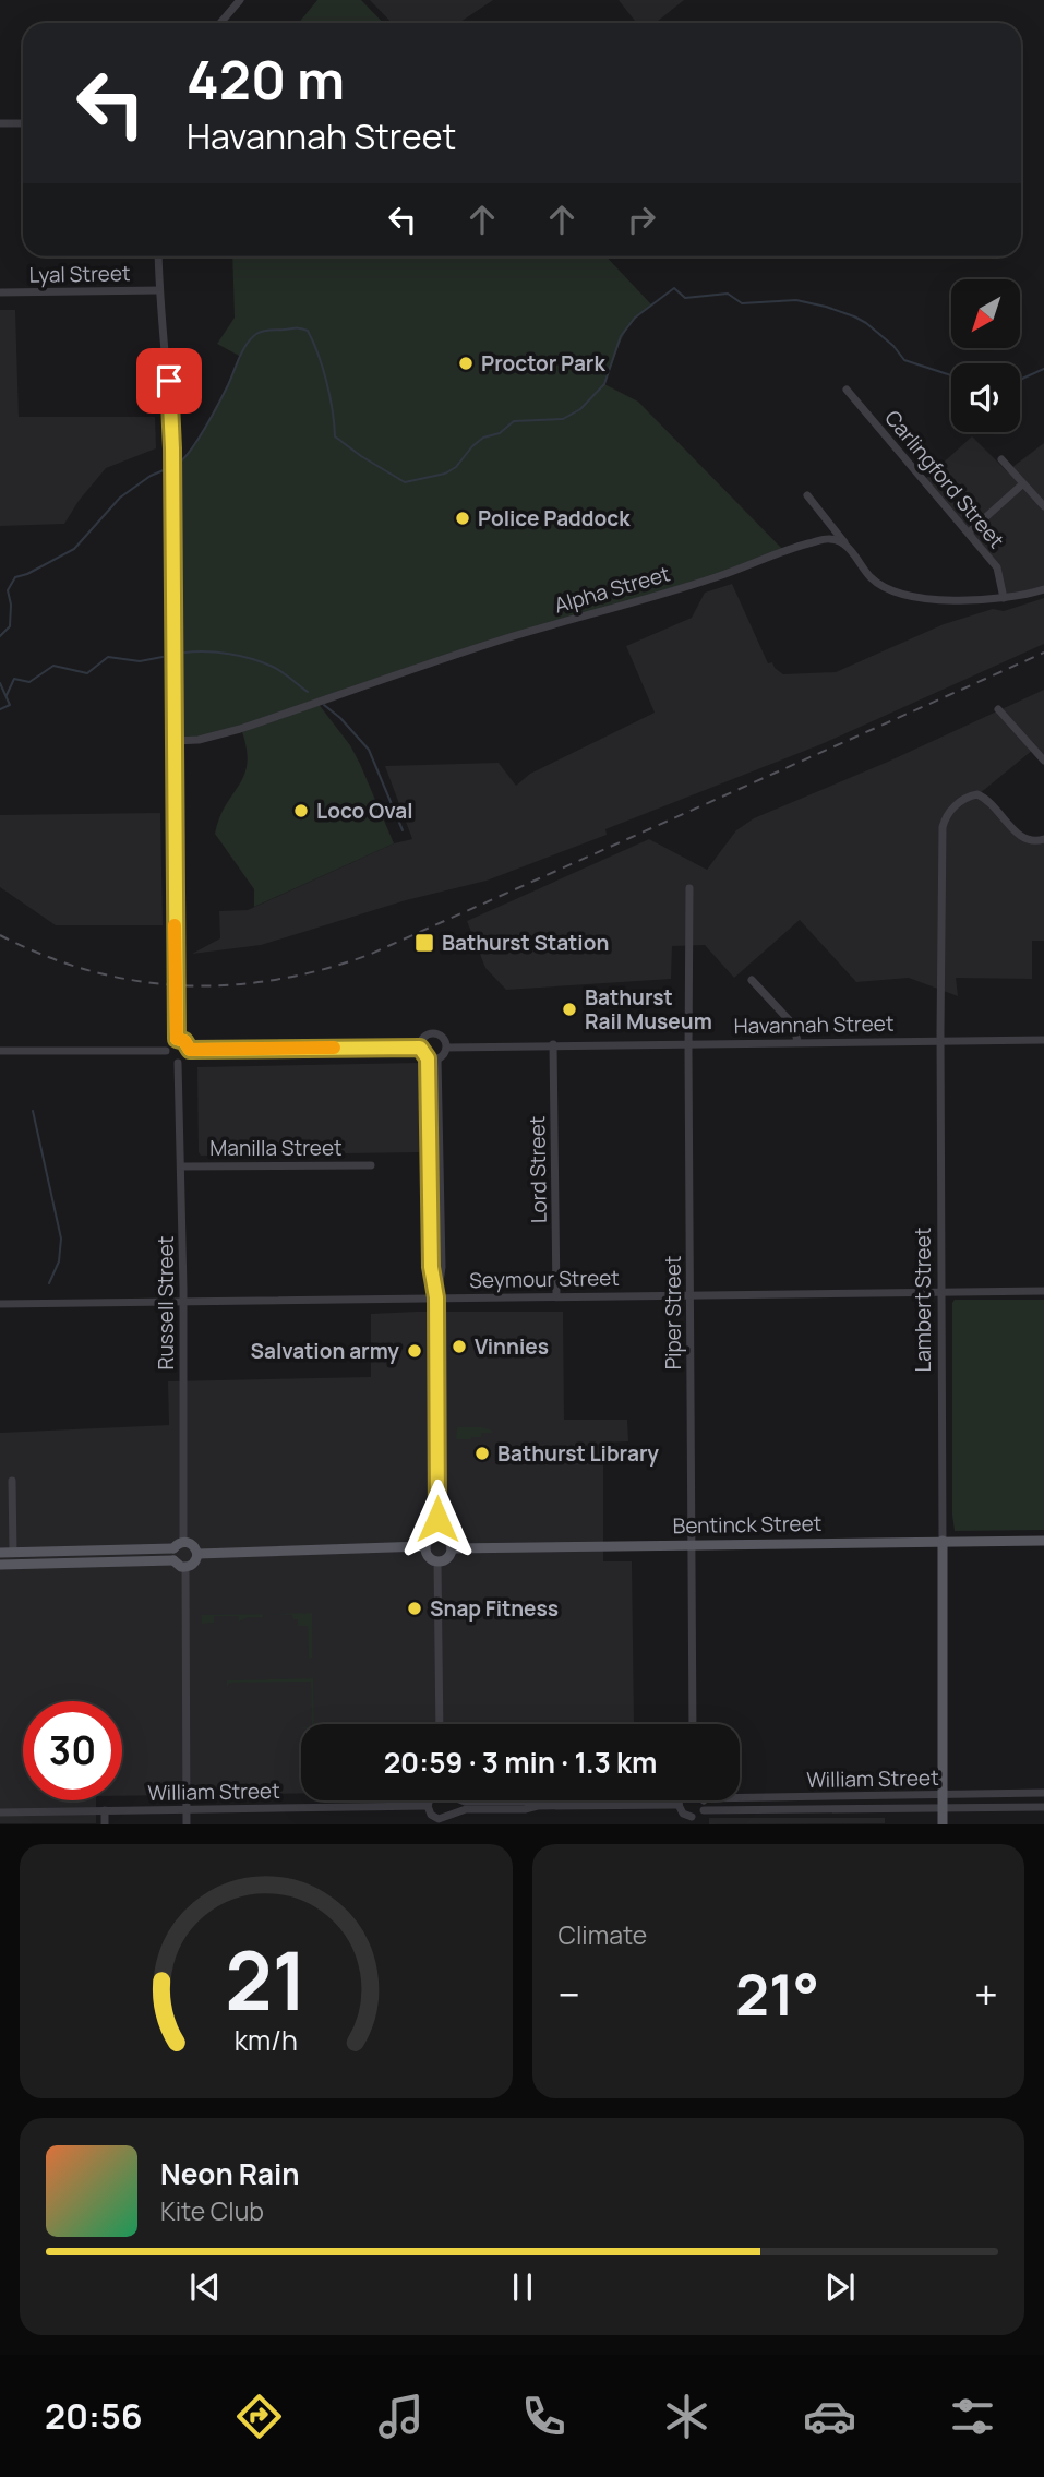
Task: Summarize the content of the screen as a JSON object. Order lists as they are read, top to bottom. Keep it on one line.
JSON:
{"streets":{"main road":["Lambert Street","Bentinck Street"],"street":["Lyal Street","Carlingford Street","Alpha Street","Havannah Street","Manilla Street","Lord Street","Seymour Street","Russell Street","Piper Street","William Street"]},"crossings":[["Havannah Street","Lord Street"],["Havannah Street","Lambert Street"],["Havannah Street","Piper Street"],["Manilla Street","Russell Street"],["Lord Street","Seymour Street"],["Seymour Street","Lambert Street"],["Seymour Street","Russell Street"],["Seymour Street","Piper Street"],["Lambert Street","Bentinck Street"],["Lambert Street","William Street"],["Piper Street","Bentinck Street"]],"places":{"other":["Proctor Park","Police Paddock","Loco Oval","Bathurst Rail Museum","Vinnies","Salvation army","Bathurst Library","Snap Fitness"],"transit":["Bathurst Station"]},"north":"bottom left","page":{"turn":["420 m","Havannah Street"],"limit":"30","trip":"20:59 · 3 min · 1.3 km","tile":"Climate","heat":["−","21°","+"],"song":["Neon Rain","Kite Club"],"tabs":"20:56","gauge":["21","km/h"]}}
